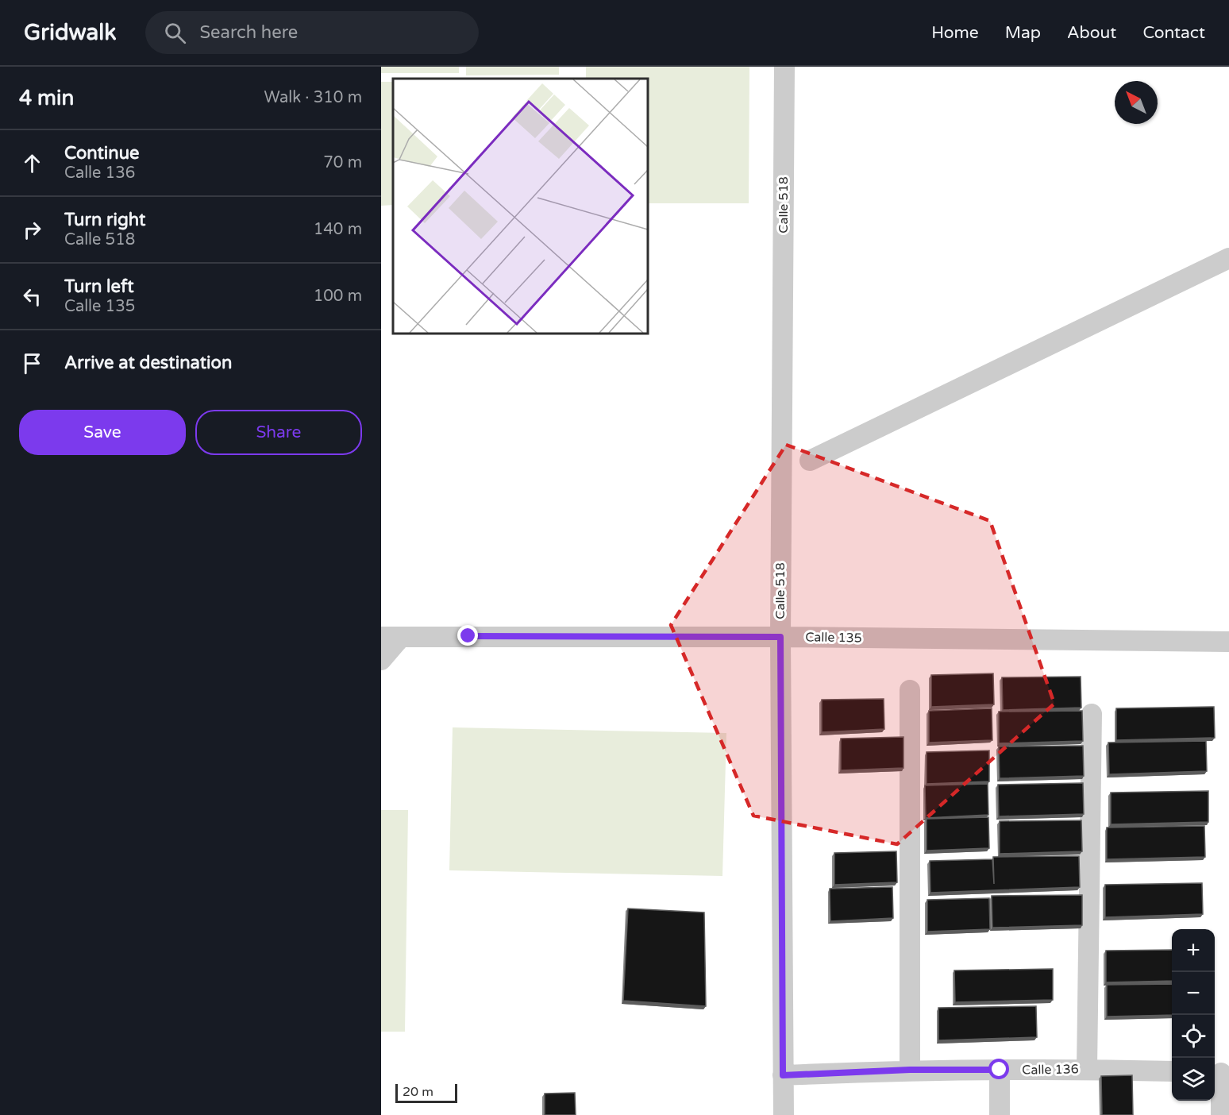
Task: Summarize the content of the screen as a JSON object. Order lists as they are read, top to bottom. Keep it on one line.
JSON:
{"streets":{"street":["Calle 518","Calle 135","Calle 136"]},"crossings":[["Calle 518","Calle 135"],["Calle 518","Calle 136"]],"scale_bar":"20 m","north":"top left","page":{"header":"Gridwalk","search":"Search here","nav":["Home","Map","About","Contact"],"heading":["4 min","Walk · 310 m"],"list":[["Continue","Calle 136","70 m"],["Turn right","Calle 518","140 m"],["Turn left","Calle 135","100 m"],"Arrive at destination"],"buttons":["Save","Share"],"map_buttons":["+","−"],"scale":"20 m"}}
